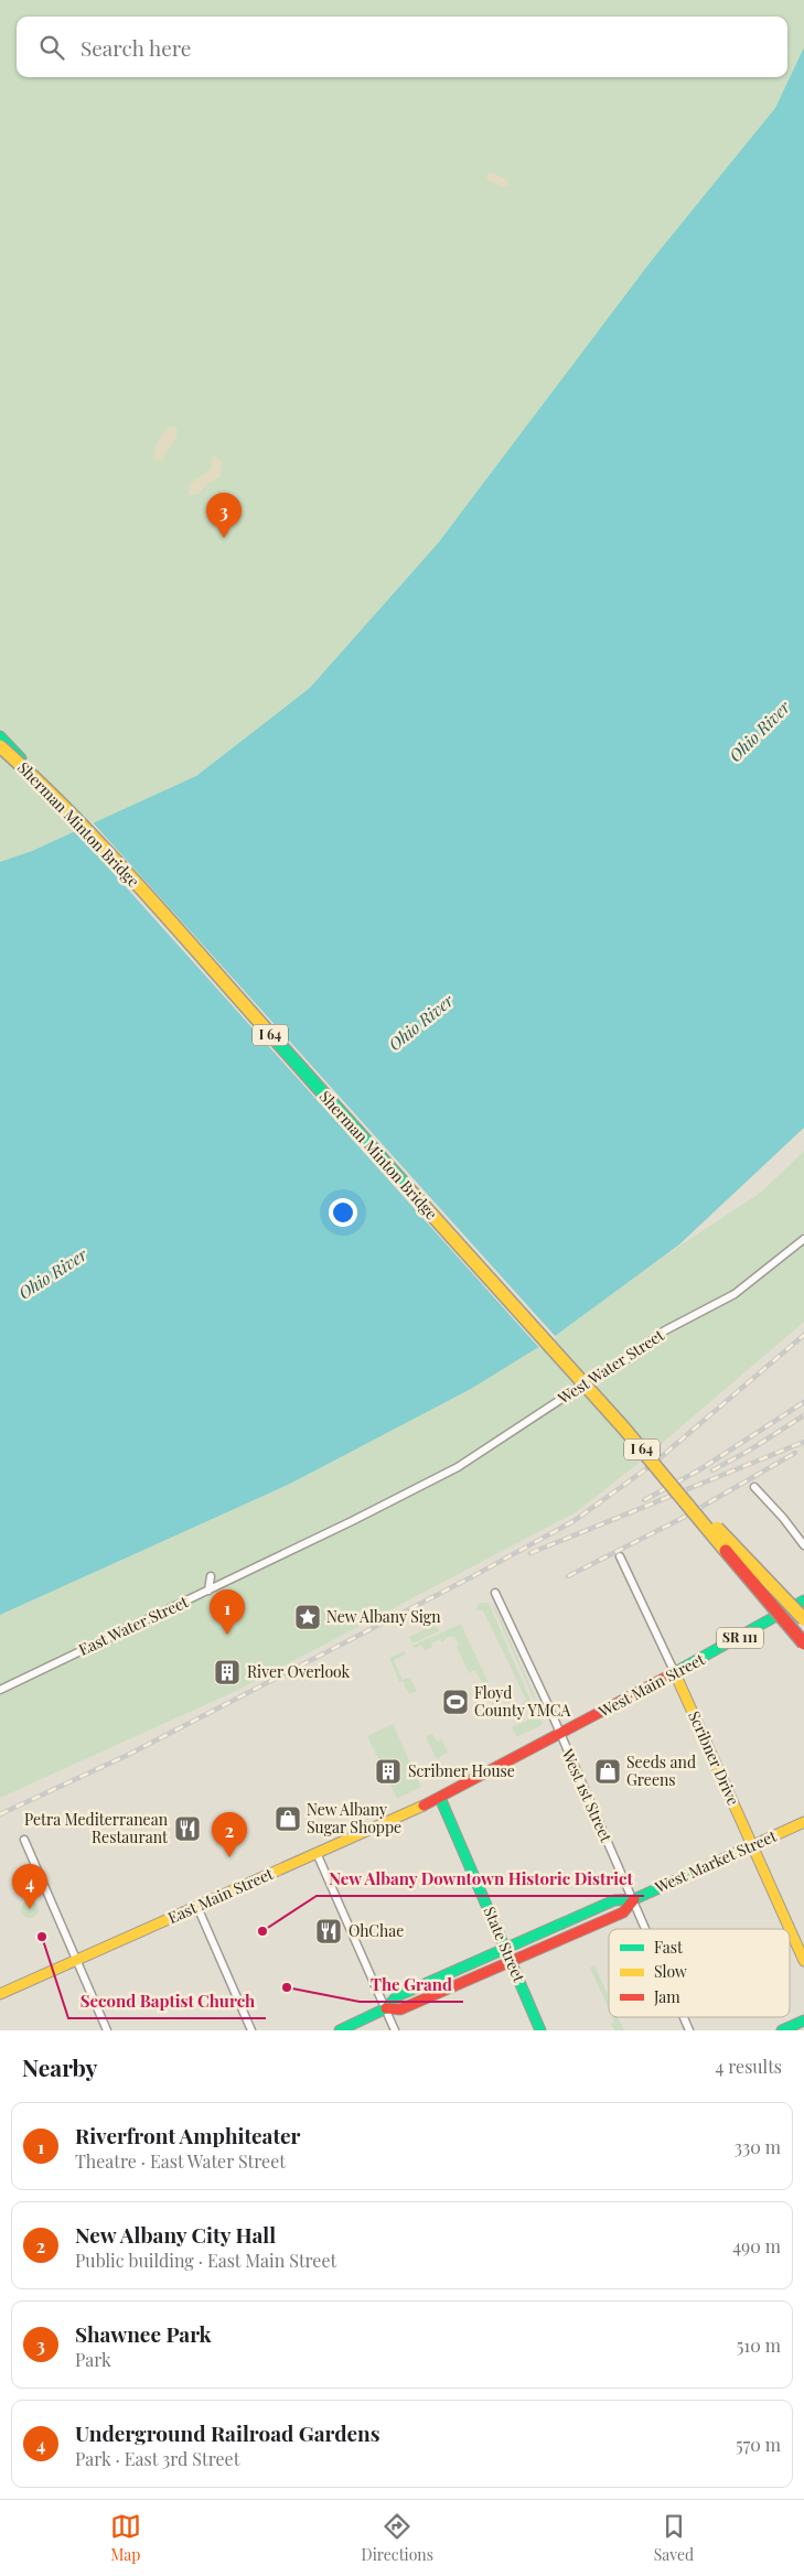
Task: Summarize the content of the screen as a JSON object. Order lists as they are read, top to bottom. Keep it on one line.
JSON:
{"streets":{"main road":["Sherman Minton Bridge","I 64","SR 111","West Main Street","Scribner Drive","West Market Street","East Main Street","State Street"],"street":["West Water Street","East Water Street","West 1st Street"]},"crossings":[["West Water Street","East Water Street"],["West Main Street","Scribner Drive"],["West Main Street","West 1st Street"],["West Main Street","East Main Street"],["West Main Street","State Street"],["Scribner Drive","West Market Street"],["West 1st Street","West Market Street"],["West Market Street","State Street"],["East Main Street","State Street"]],"water":["Ohio River"],"places":{"place":["New Albany Sign"],"building":["River Overlook","Scribner House"],"sports":["Floyd County YMCA"],"shop":["Seeds and Greens","New Albany Sugar Shoppe"],"restaurant":["Petra Mediterranean Restaurant","OhChae"],"other":["New Albany Downtown Historic District","Second Baptist Church","The Grand"]},"legend":["Fast","Slow","Jam"],"page":{"search":"Search here","pins":["3","1","2","4"],"heading":["Nearby","4 results"],"list":[{"mark":"1","name":"Riverfront Amphiteater","note":"Theatre · East Water Street","value":"330 m"},{"mark":"2","name":"New Albany City Hall","note":"Public building · East Main Street","value":"490 m"},{"mark":"3","name":"Shawnee Park","note":"Park","value":"510 m"},{"mark":"4","name":"Underground Railroad Gardens","note":"Park · East 3rd Street","value":"570 m"}],"nav":["Map","Directions","Saved"]}}
